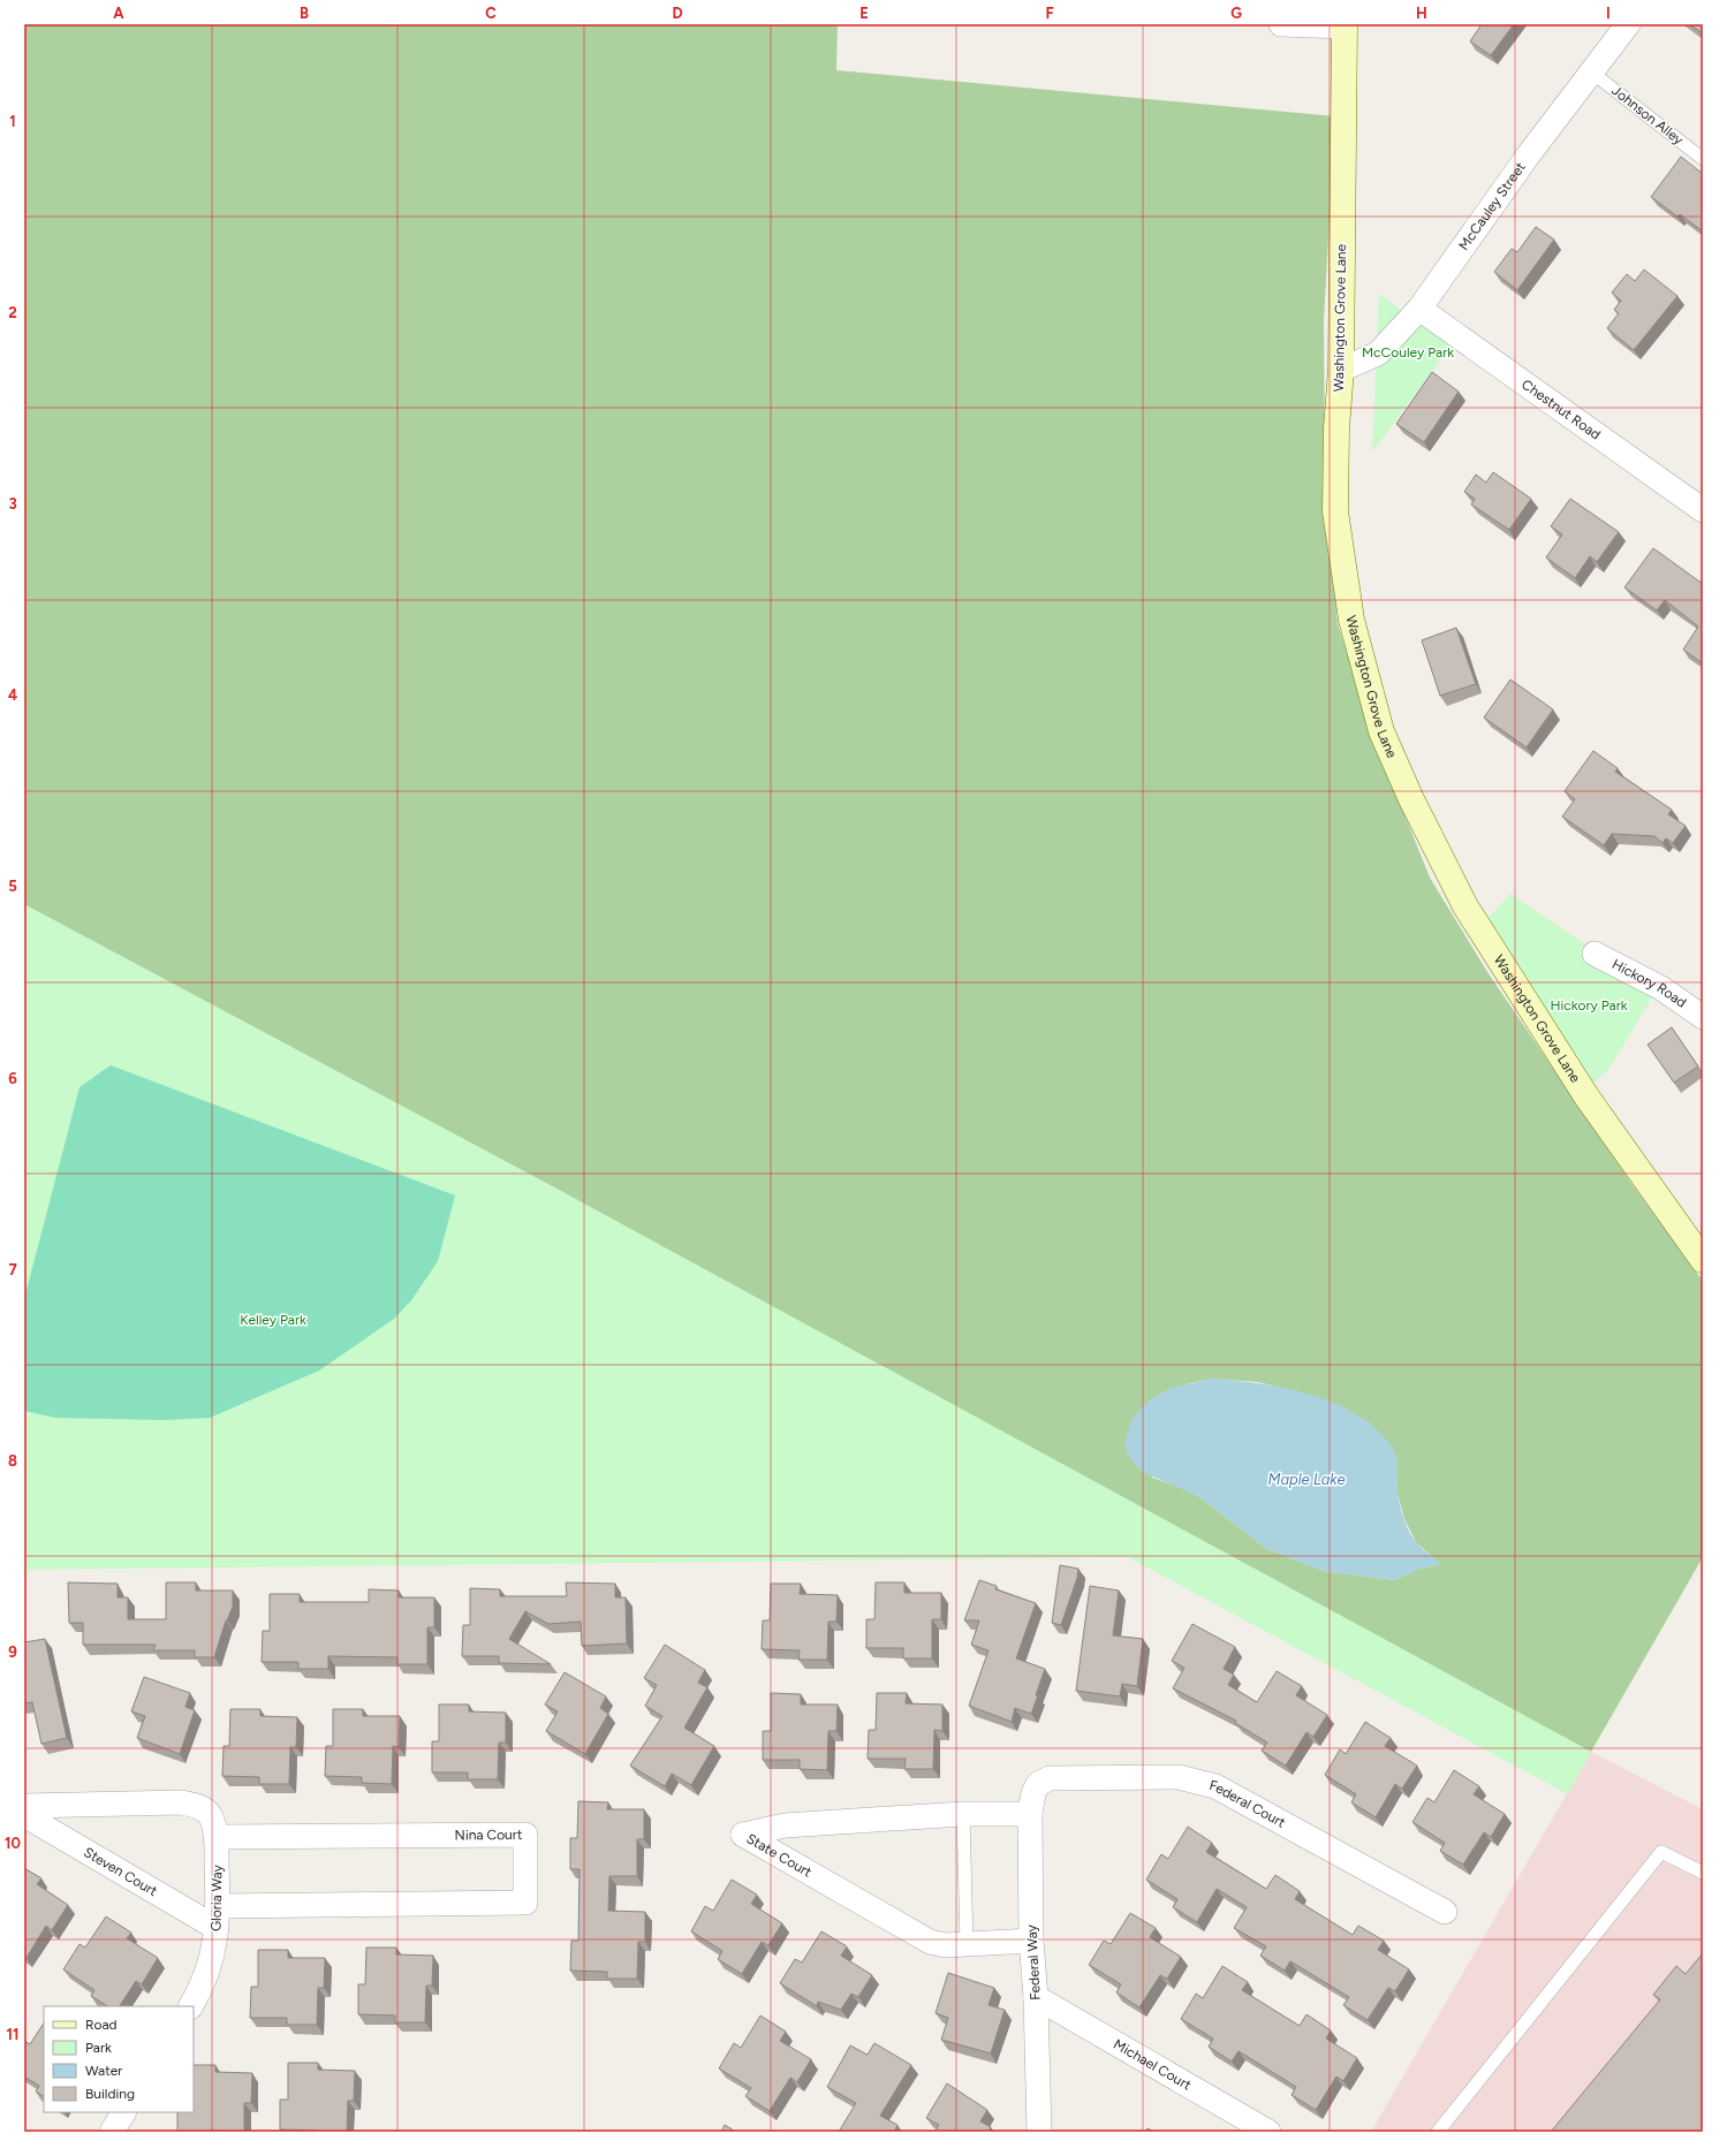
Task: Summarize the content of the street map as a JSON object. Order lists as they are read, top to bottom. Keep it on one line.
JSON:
{"streets":{"street":["McCauley Street","Washington Grove Lane","Chestnut Road","Hickory Road","Federal Court","Nina Court","State Court","Steven Court","Gloria Way","Federal Way","Michael Court"],"lane":["Johnson Alley"]},"crossings":[["Johnson Alley","McCauley Street"],["McCauley Street","Washington Grove Lane"],["McCauley Street","Chestnut Road"],["Federal Court","State Court"],["Federal Court","Federal Way"],["Nina Court","Steven Court"],["Nina Court","Gloria Way"],["State Court","Federal Way"],["Steven Court","Gloria Way"],["Federal Way","Michael Court"]],"water":["Maple Lake"],"parks":["McCouley Park","Hickory Park","Kelley Park"],"legend":["Road","Park","Water","Building"],"grid":{"columns":["A","B","C","D","E","F","G","H","I"],"rows":["1","2","3","4","5","6","7","8","9","10","11"]}}
